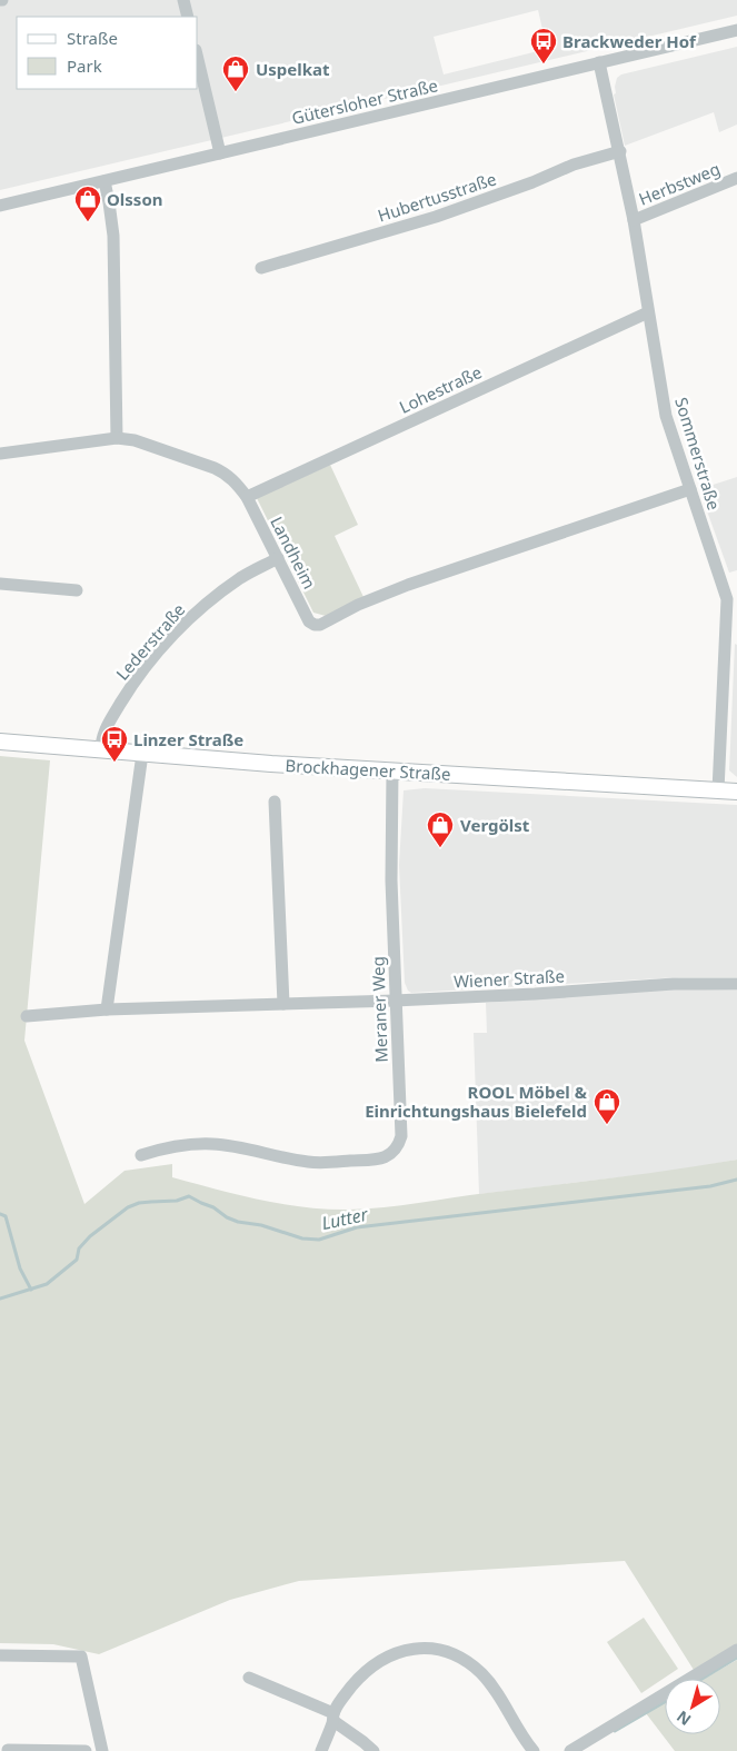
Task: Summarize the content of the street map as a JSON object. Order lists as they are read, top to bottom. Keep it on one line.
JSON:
{"streets":{"main road":["Brockhagener Straße"],"street":["Gütersloher Straße","Herbstweg","Hubertusstraße","Lohestraße","Sommerstraße","Landheim","Lederstraße","Wiener Straße","Meraner Weg"]},"crossings":[["Gütersloher Straße","Sommerstraße"],["Herbstweg","Sommerstraße"],["Hubertusstraße","Sommerstraße"],["Lohestraße","Sommerstraße"],["Lohestraße","Landheim"],["Sommerstraße","Landheim"],["Sommerstraße","Brockhagener Straße"],["Landheim","Lederstraße"],["Lederstraße","Brockhagener Straße"],["Brockhagener Straße","Meraner Weg"],["Wiener Straße","Meraner Weg"]],"water":["Lutter"],"places":{"bus stop":["Brackweder Hof","Linzer Straße"],"shop":["Uspelkat","Olsson","Vergölst","ROOL Möbel & Einrichtungshaus Bielefeld"]},"legend":["Straße","Park"],"north":"bottom left"}
